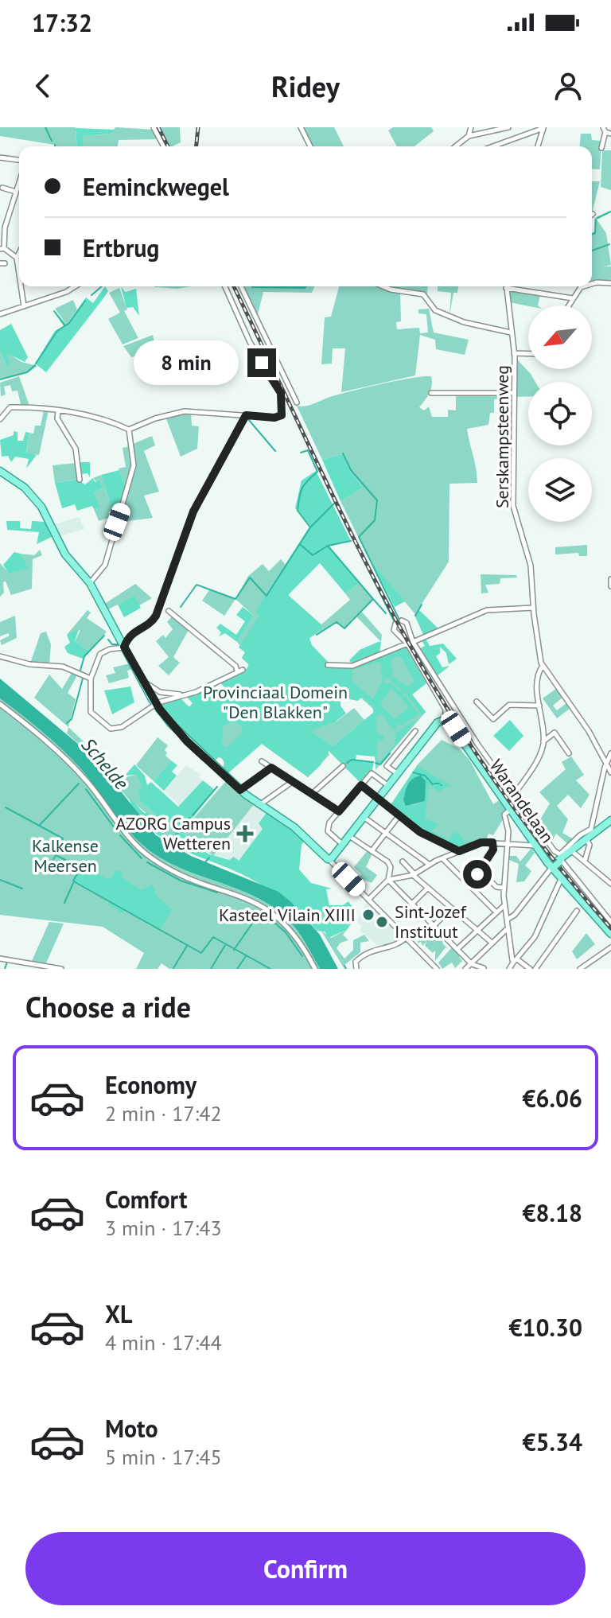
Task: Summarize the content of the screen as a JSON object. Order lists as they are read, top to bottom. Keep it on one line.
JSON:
{"streets":{"main road":["Warandelaan"],"street":["Serskampsteenweg"]},"water":["Schelde"],"parks":["Provinciaal Domein \"Den Blakken\"","Kalkense Meersen"],"places":{"health":["AZORG Campus Wetteren"],"other":["Kasteel Vilain XIIII","Sint-Jozef Instituut"]},"north":"bottom left","page":{"status":"17:32","header":"Ridey","banner":["Eeminckwegel","Ertbrug"],"bubble":"8 min","heading":"Choose a ride","list":[{"name":"Economy","note":"2 min · 17:42","value":"€6.06"},{"name":"Comfort","note":"3 min · 17:43","value":"€8.18"},{"name":"XL","note":"4 min · 17:44","value":"€10.30"},{"name":"Moto","note":"5 min · 17:45","value":"€5.34"}],"buttons":"Confirm"}}
